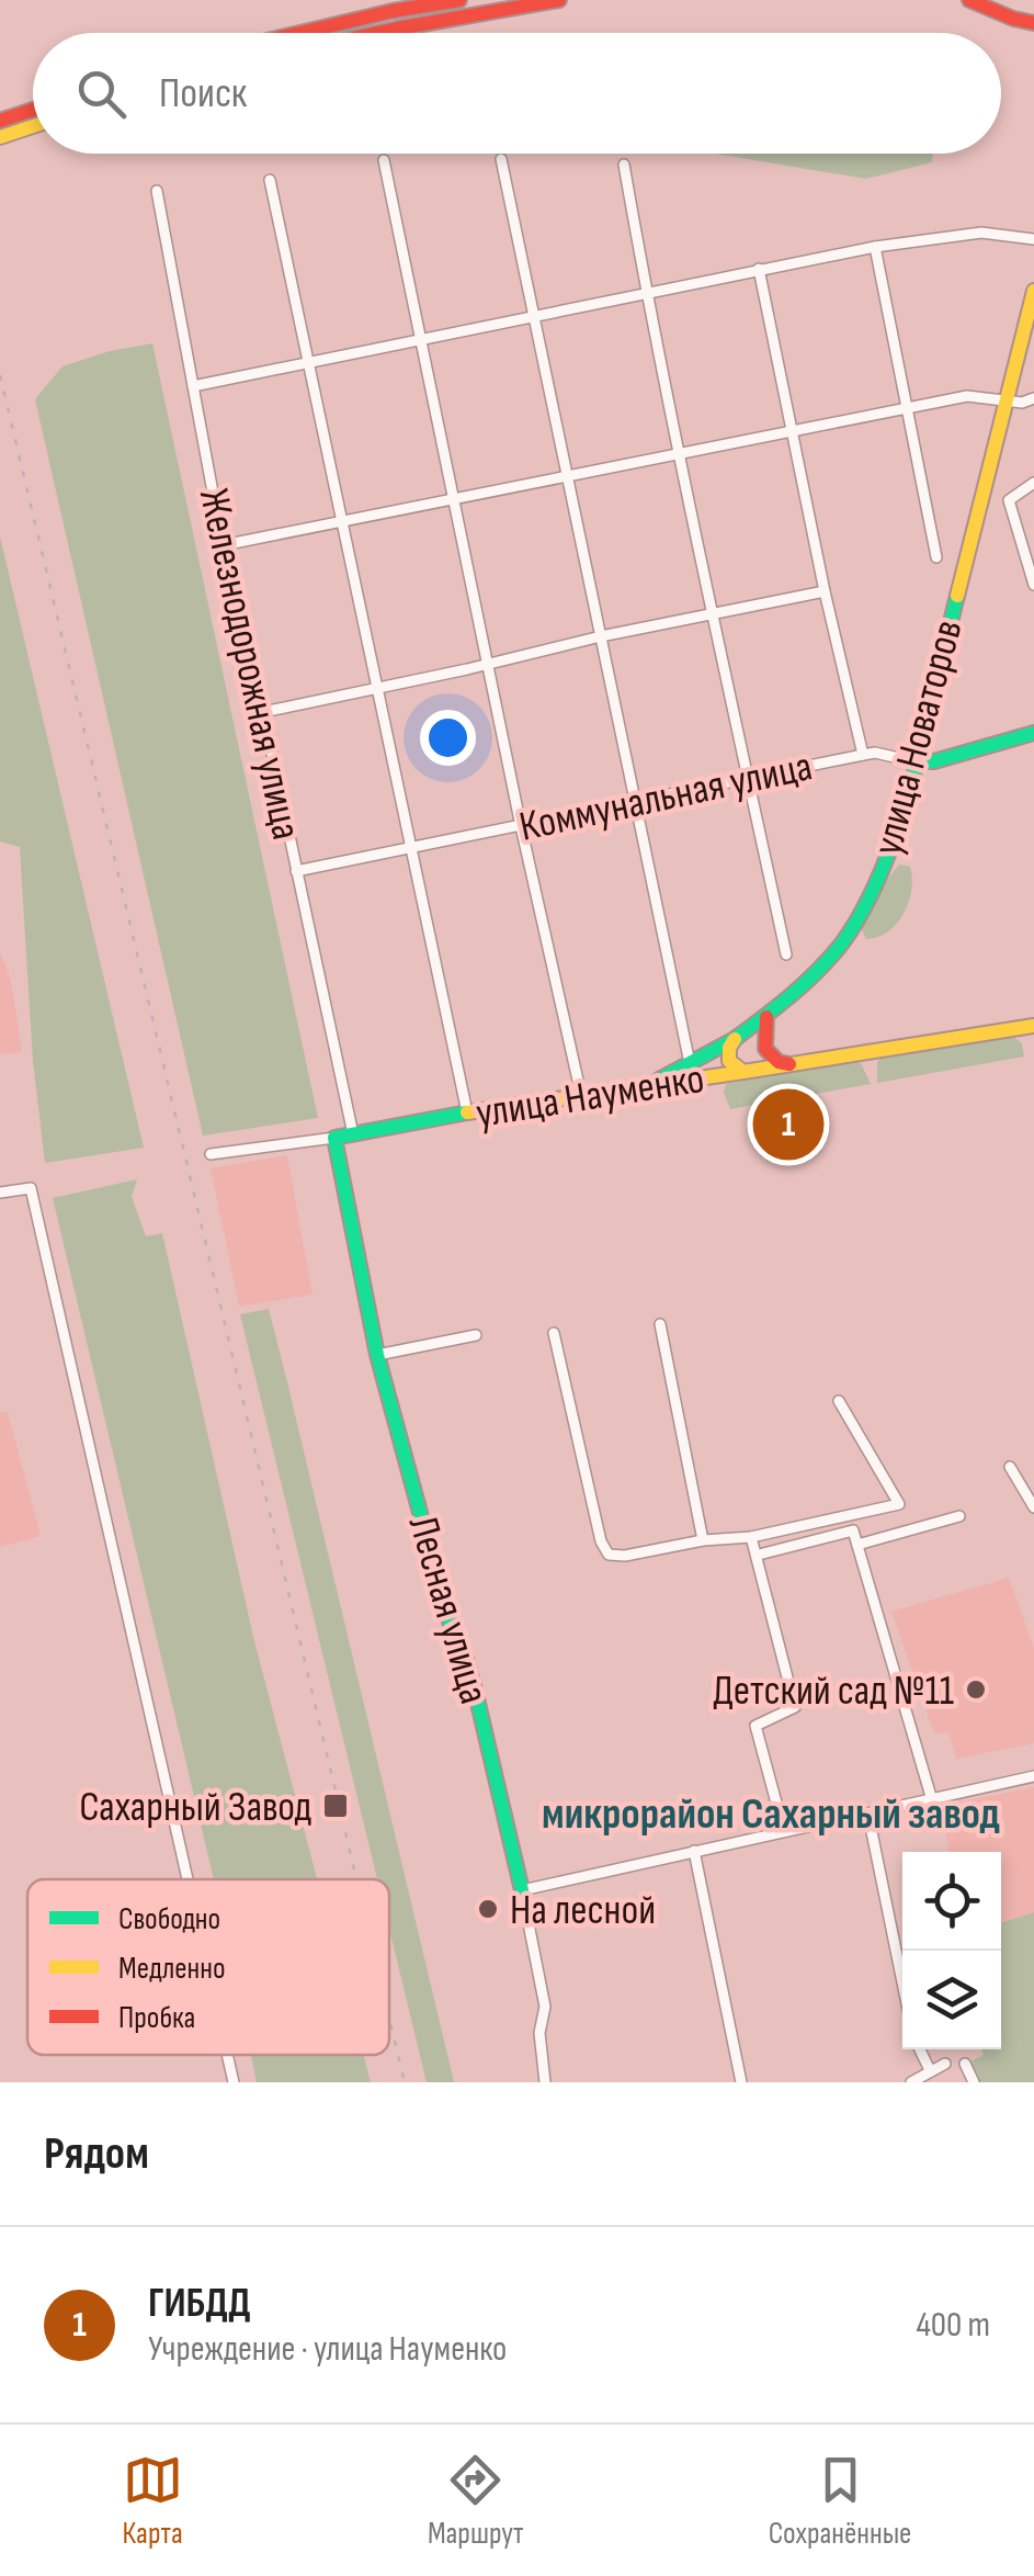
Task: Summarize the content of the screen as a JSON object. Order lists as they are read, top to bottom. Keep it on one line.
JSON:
{"streets":{"main road":["улица Новаторов","Коммунальная улица","улица Науменко","Лесная улица"],"street":["Железнодорожная улица"]},"crossings":[["Железнодорожная улица","Коммунальная улица"],["Железнодорожная улица","улица Науменко"],["улица Новаторов","Коммунальная улица"],["улица Новаторов","улица Науменко"],["улица Науменко","Лесная улица"]],"districts":["микрорайон Сахарный завод"],"places":{"other":["Детский сад №11","На лесной"],"transit":["Сахарный Завод"]},"legend":["Свободно","Медленно","Пробка"],"page":{"search":"Поиск","pins":"1","heading":"Рядом","list":[{"mark":"1","name":"ГИБДД","note":"Учреждение · улица Науменко","value":"400 m"}],"nav":["Карта","Маршрут","Сохранённые"]}}
